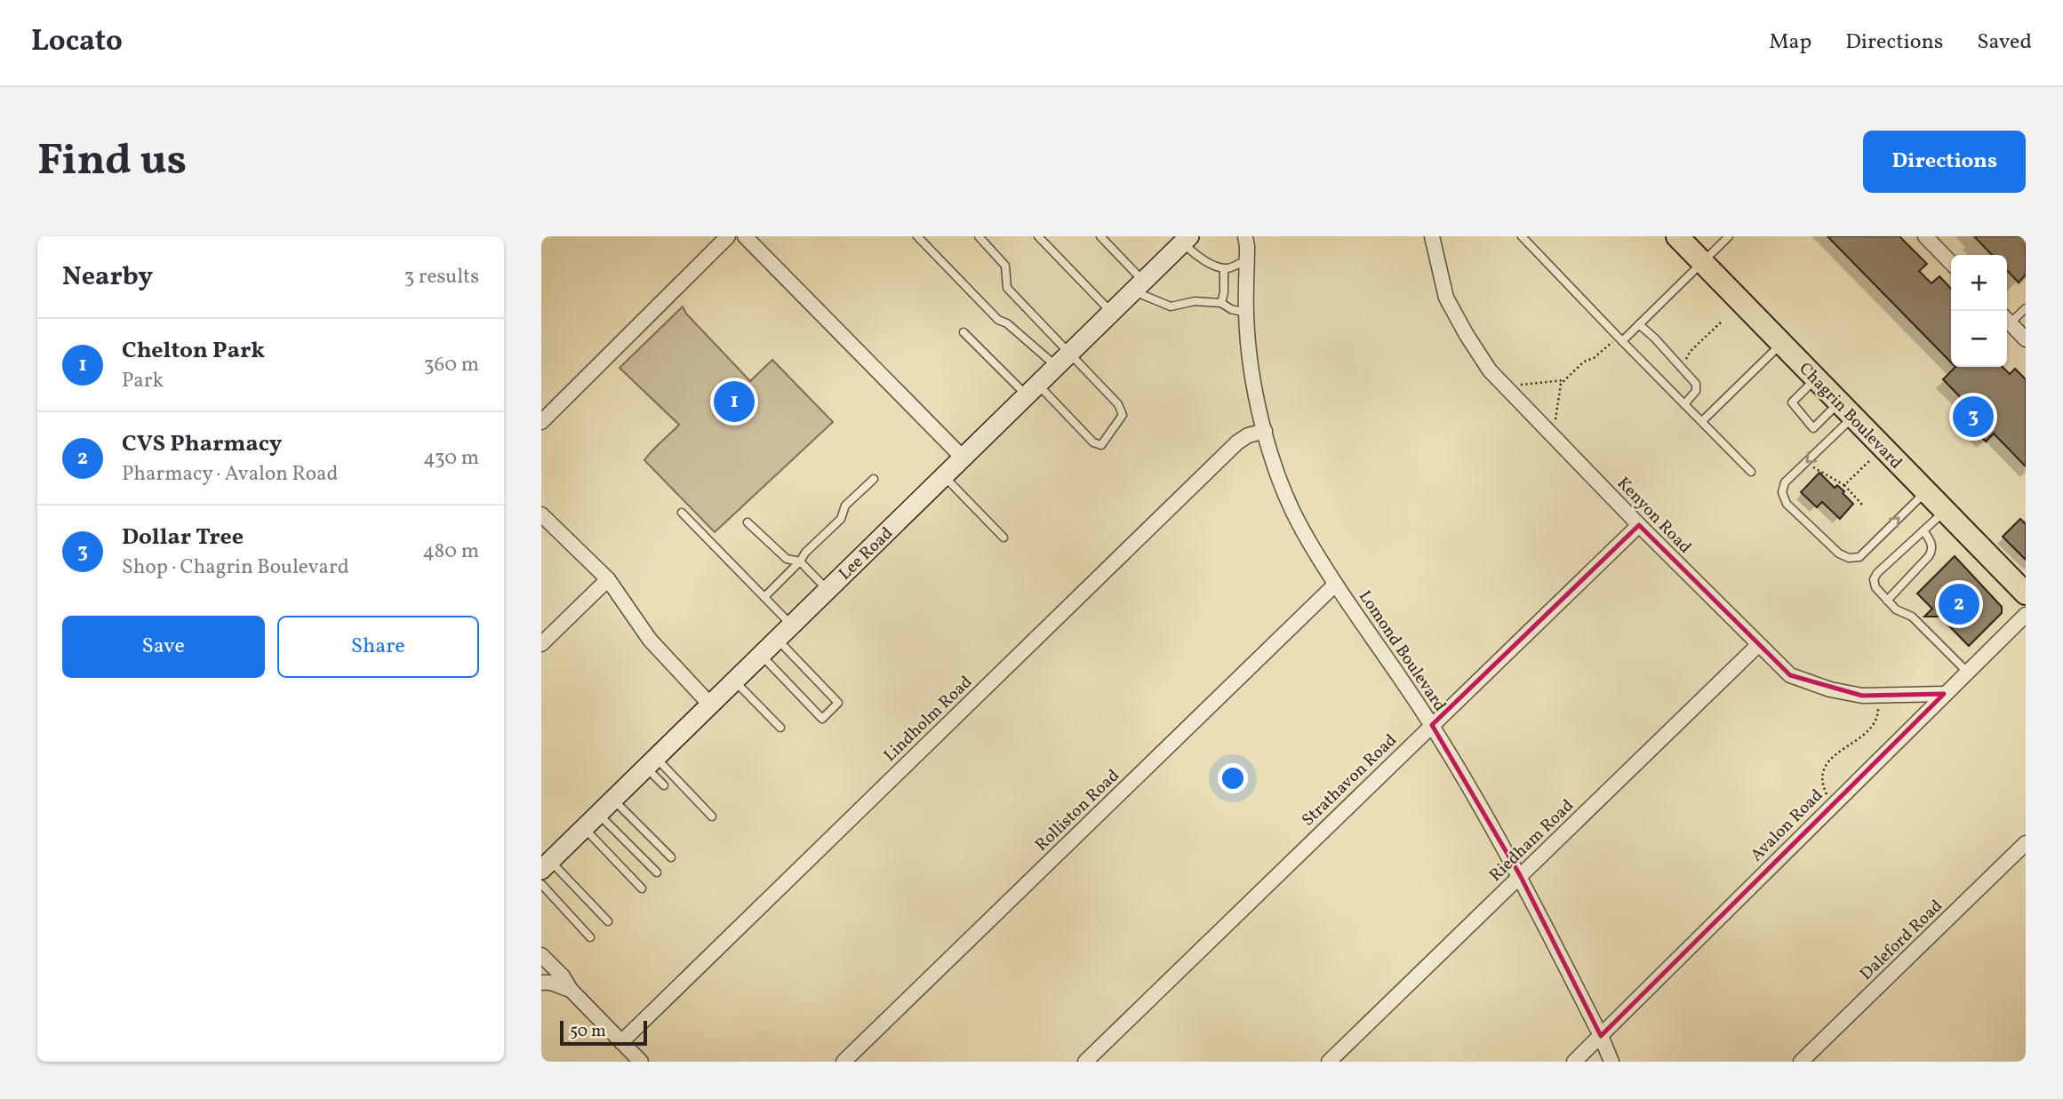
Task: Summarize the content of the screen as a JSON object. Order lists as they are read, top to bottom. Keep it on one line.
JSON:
{"streets":{"main road":["Chagrin Boulevard","Lee Road"],"street":["Kenyon Road","Lomond Boulevard","Lindholm Road","Strathavon Road","Rolliston Road","Avalon Road","Riedham Road","Daleford Road"]},"crossings":[["Kenyon Road","Strathavon Road"],["Kenyon Road","Avalon Road"],["Kenyon Road","Riedham Road"],["Lomond Boulevard","Lindholm Road"],["Lomond Boulevard","Strathavon Road"],["Lomond Boulevard","Rolliston Road"],["Lomond Boulevard","Avalon Road"],["Lomond Boulevard","Riedham Road"]],"scale_bar":"50 m","page":{"header":"Locato","nav":["Map","Directions","Saved"],"buttons":["Directions",["Save","Share"]],"title":"Find us","heading":["Nearby","3 results"],"map_buttons":["+","−"],"list":[{"mark":"1","name":"Chelton Park","note":"Park","value":"360 m"},{"mark":"2","name":"CVS Pharmacy","note":"Pharmacy · Avalon Road","value":"430 m"},{"mark":"3","name":"Dollar Tree","note":"Shop · Chagrin Boulevard","value":"480 m"}],"pins":["1","3","2"],"scale":"50 m"}}
